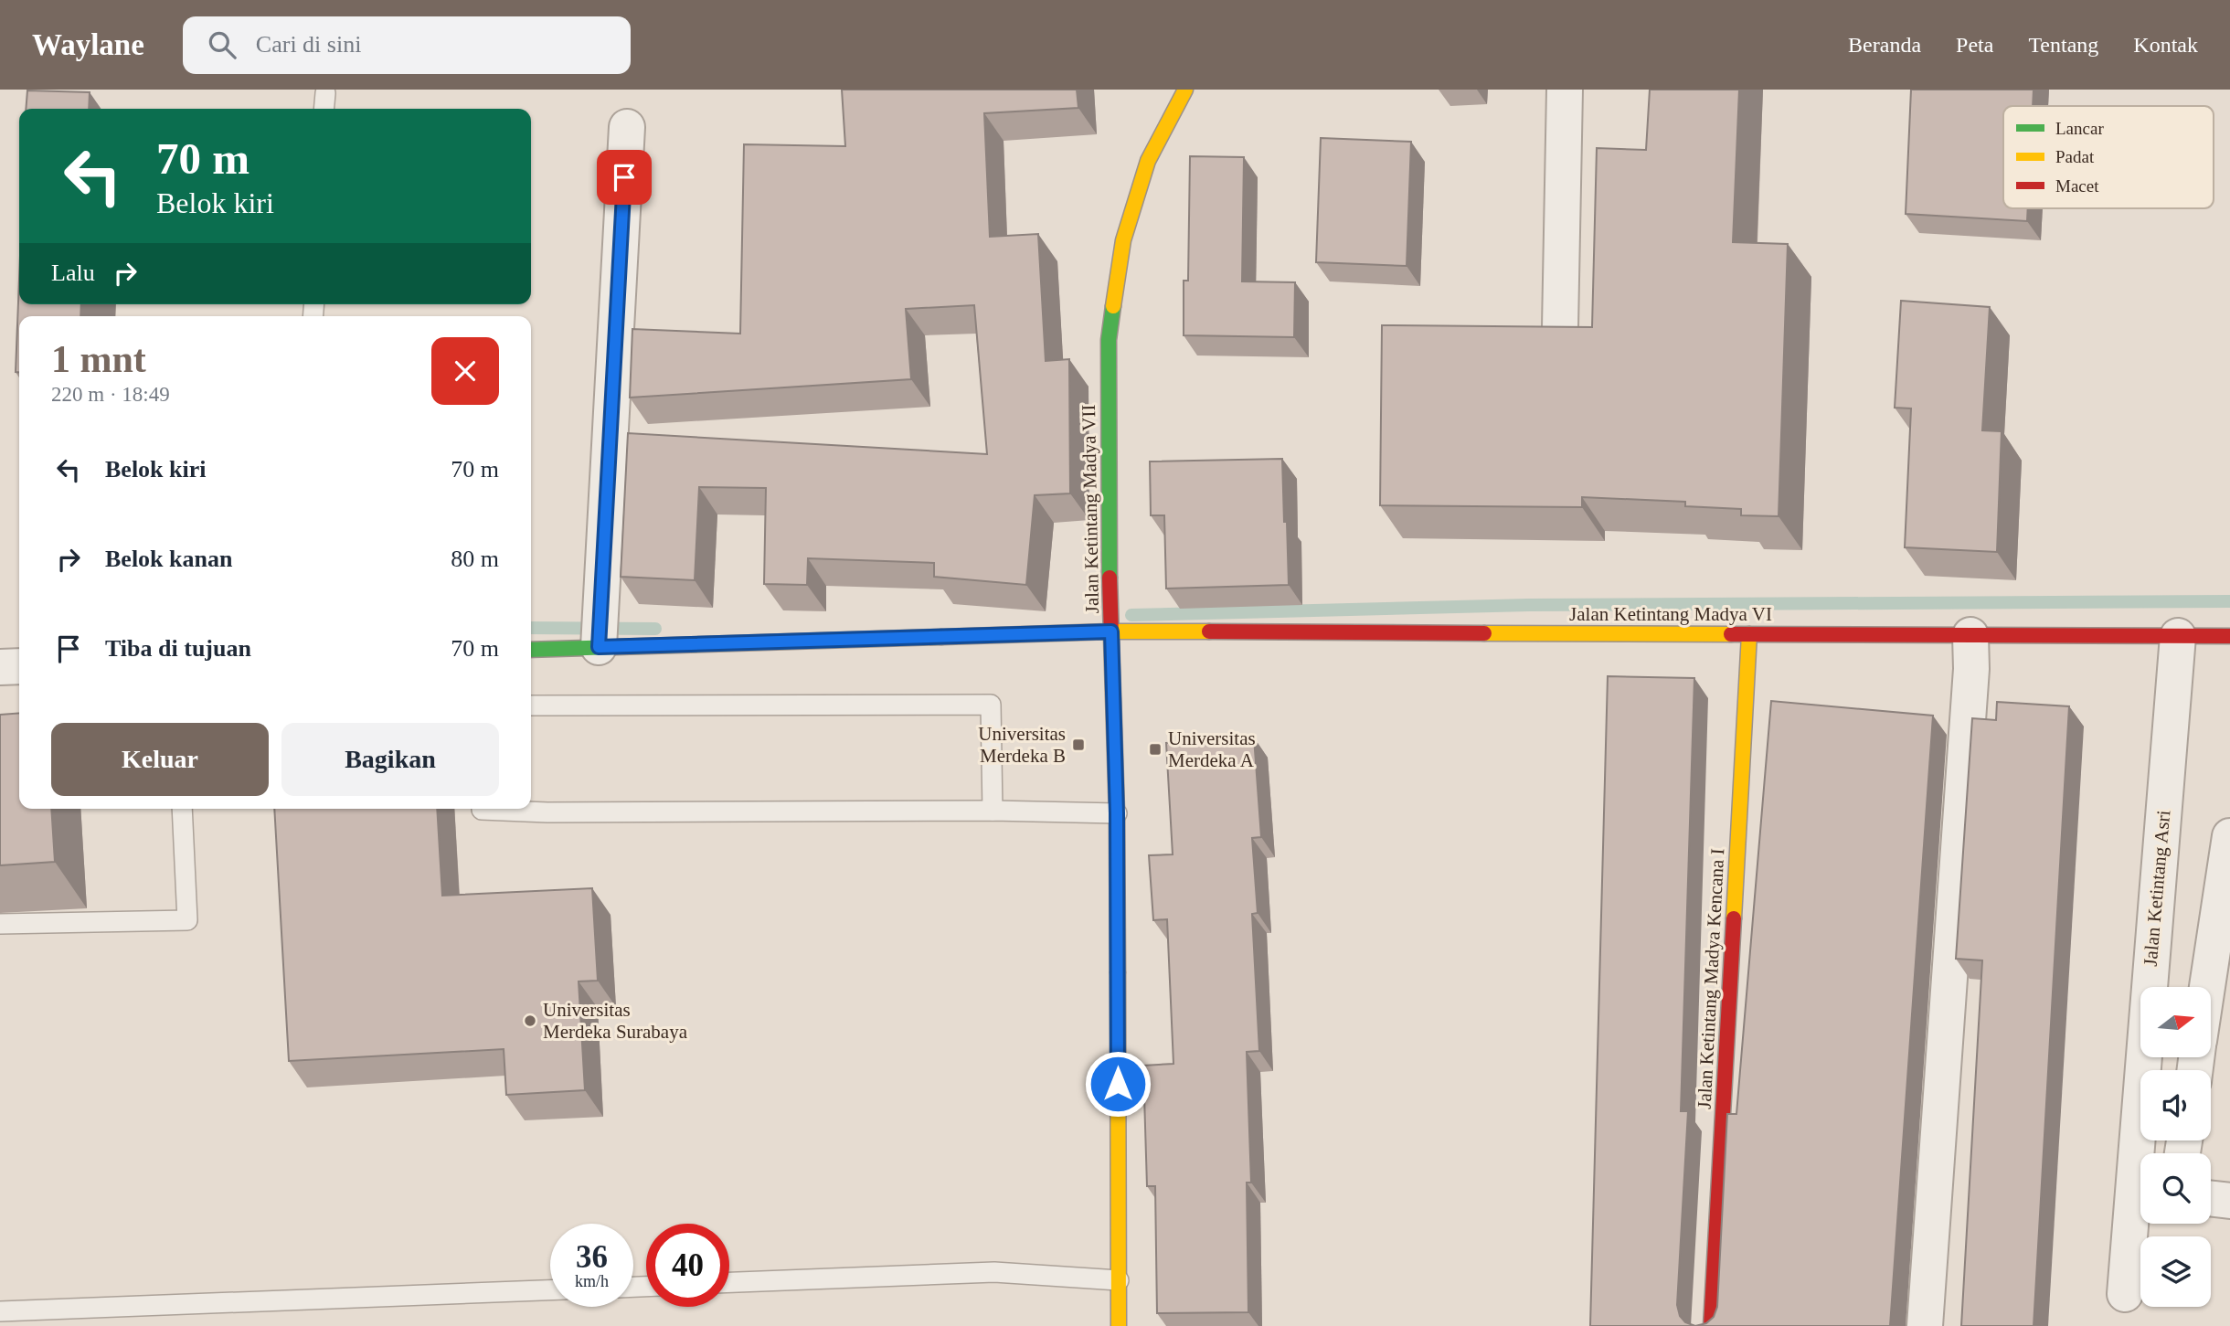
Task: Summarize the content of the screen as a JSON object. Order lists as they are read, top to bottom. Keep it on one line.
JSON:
{"streets":{"street":["Jalan Ketintang Madya VII","Jalan Ketintang Madya VI","Jalan Ketintang Asri","Jalan Ketintang Madya Kencana I"]},"crossings":[["Jalan Ketintang Madya VII","Jalan Ketintang Madya VI"],["Jalan Ketintang Madya VI","Jalan Ketintang Asri"],["Jalan Ketintang Madya VI","Jalan Ketintang Madya Kencana I"]],"places":{"transit":["Universitas Merdeka B","Universitas Merdeka A"],"other":["Universitas Merdeka Surabaya"]},"legend":["Lancar","Padat","Macet"],"north":"right","page":{"header":"Waylane","search":"Cari di sini","nav":["Beranda","Peta","Tentang","Kontak"],"turn":["70 m","Belok kiri"],"then":"Lalu","heading":["1 mnt","220 m · 18:49"],"list":[{"name":"Belok kiri","value":"70 m"},{"name":"Belok kanan","value":"80 m"},{"name":"Tiba di tujuan","value":"70 m"}],"buttons":["Keluar","Bagikan"],"speed":"36 km/h","limit":"40"}}
